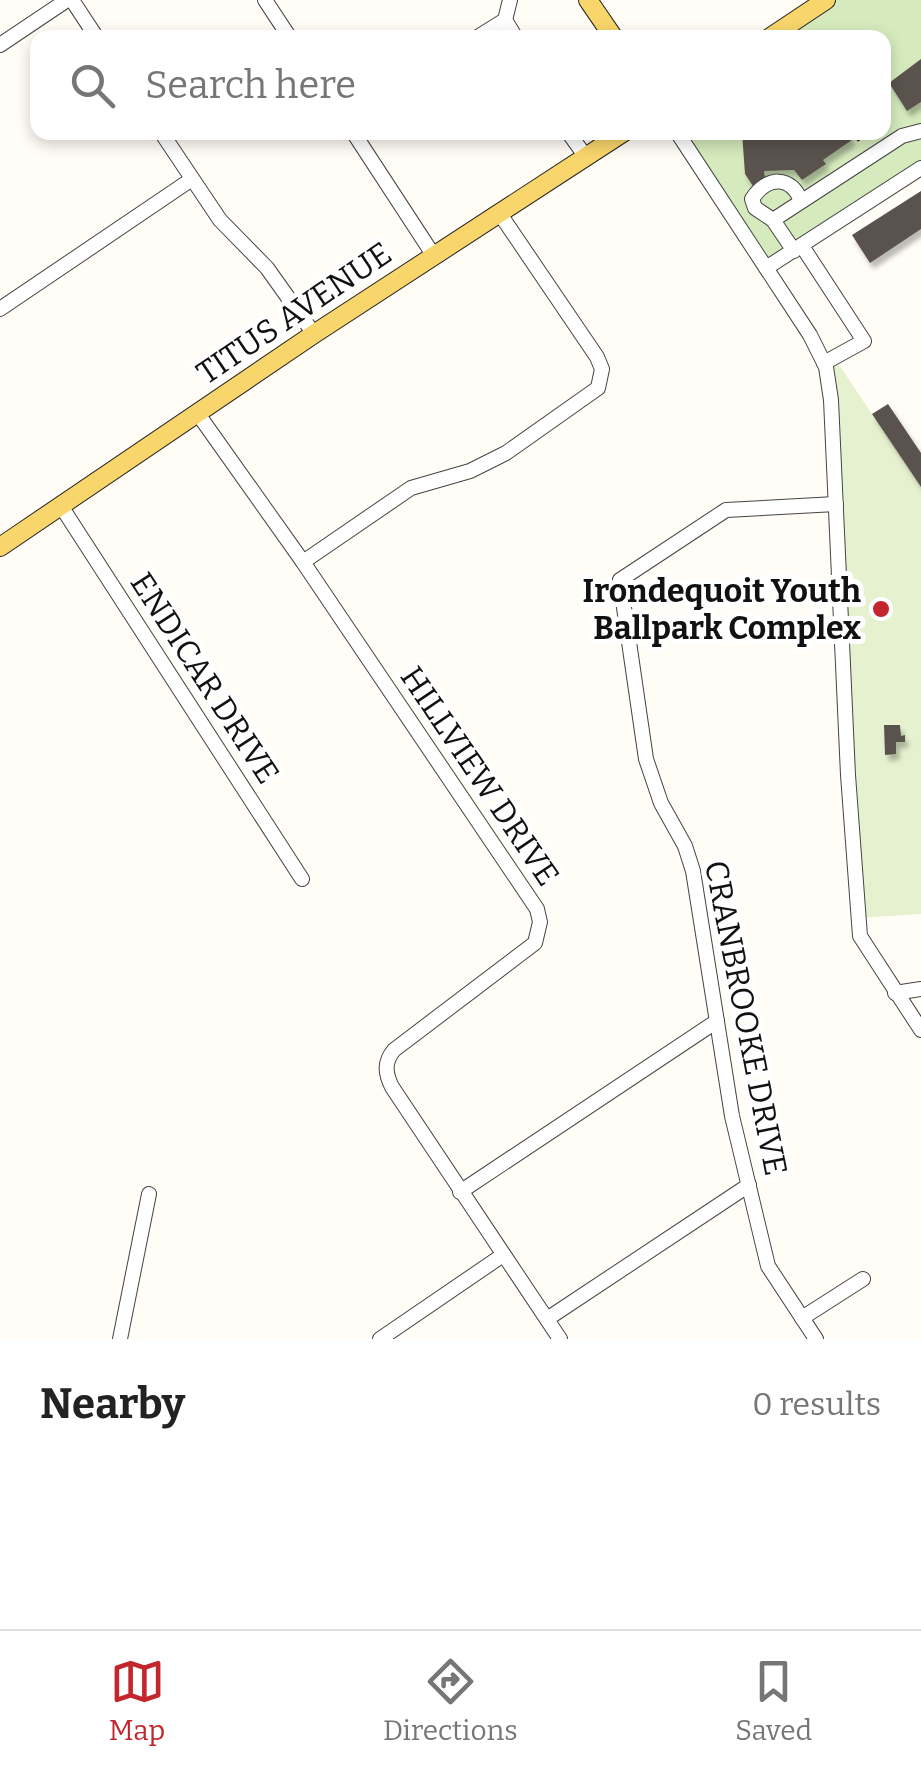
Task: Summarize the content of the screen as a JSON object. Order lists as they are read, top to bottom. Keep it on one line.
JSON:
{"streets":{"main road":["TITUS AVENUE"],"street":["ENDICAR DRIVE","HILLVIEW DRIVE","CRANBROOKE DRIVE"]},"crossings":[["TITUS AVENUE","ENDICAR DRIVE"],["TITUS AVENUE","HILLVIEW DRIVE"]],"places":["Irondequoit Youth Ballpark Complex"],"page":{"search":"Search here","heading":["Nearby","0 results"],"nav":["Map","Directions","Saved"]}}
